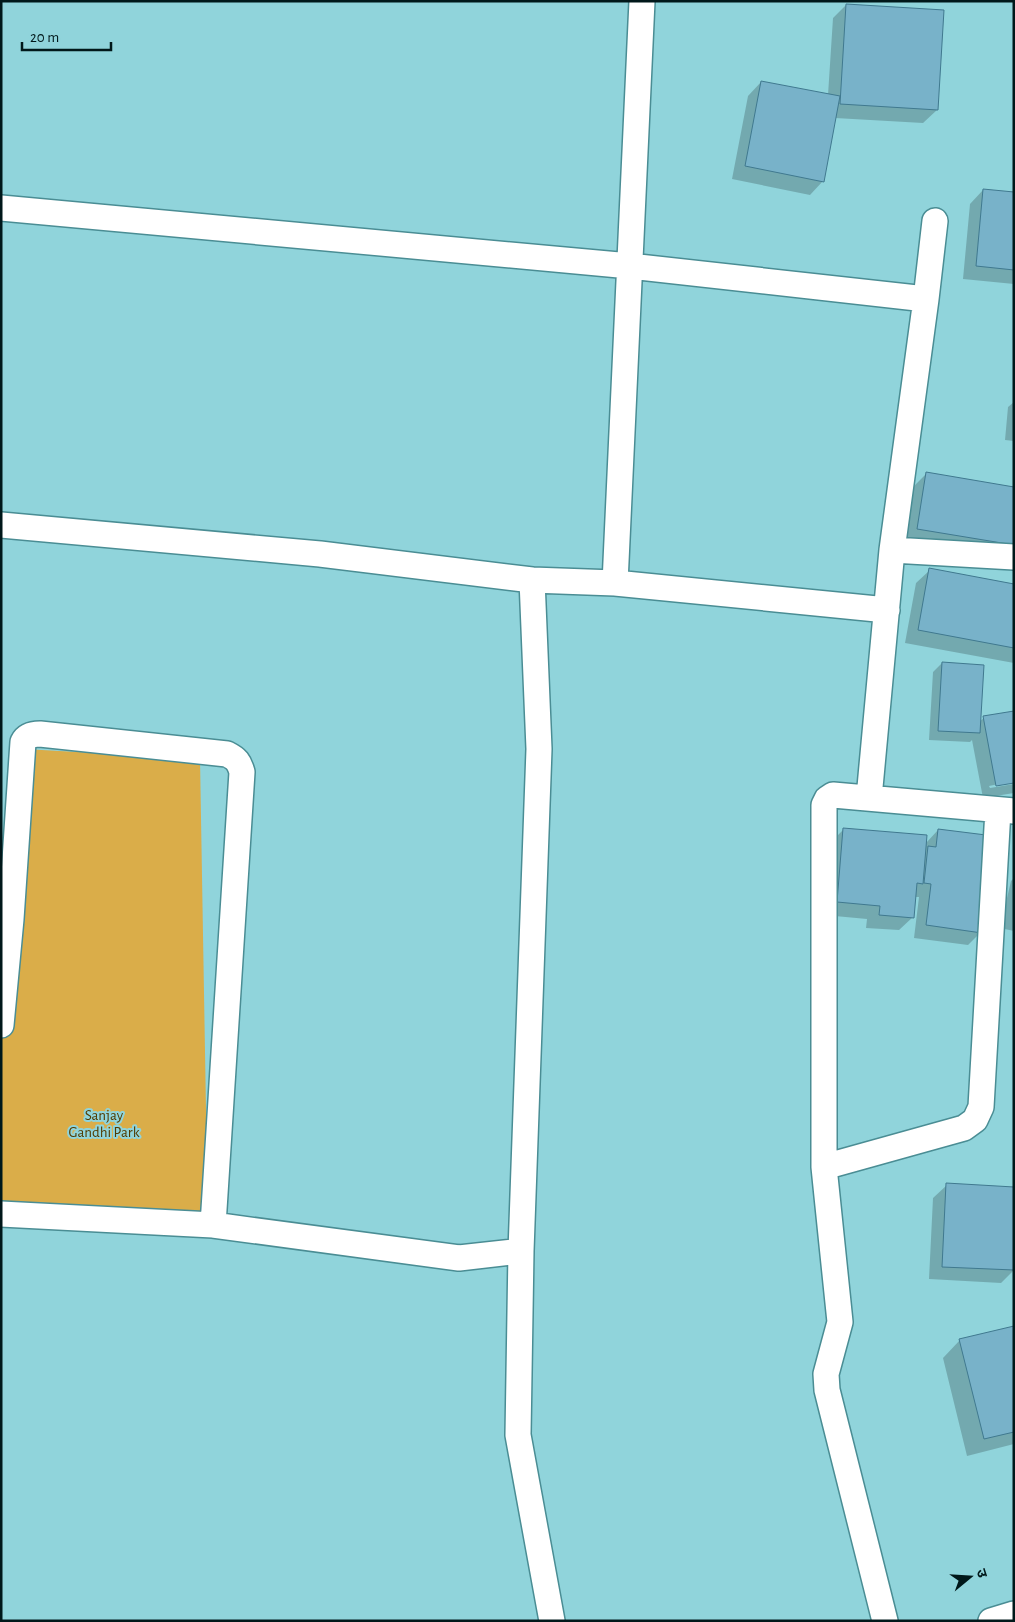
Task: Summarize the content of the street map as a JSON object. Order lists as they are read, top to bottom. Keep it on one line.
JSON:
{"parks":["Sanjay Gandhi Park"],"scale_bar":"20 m","north":"right"}
